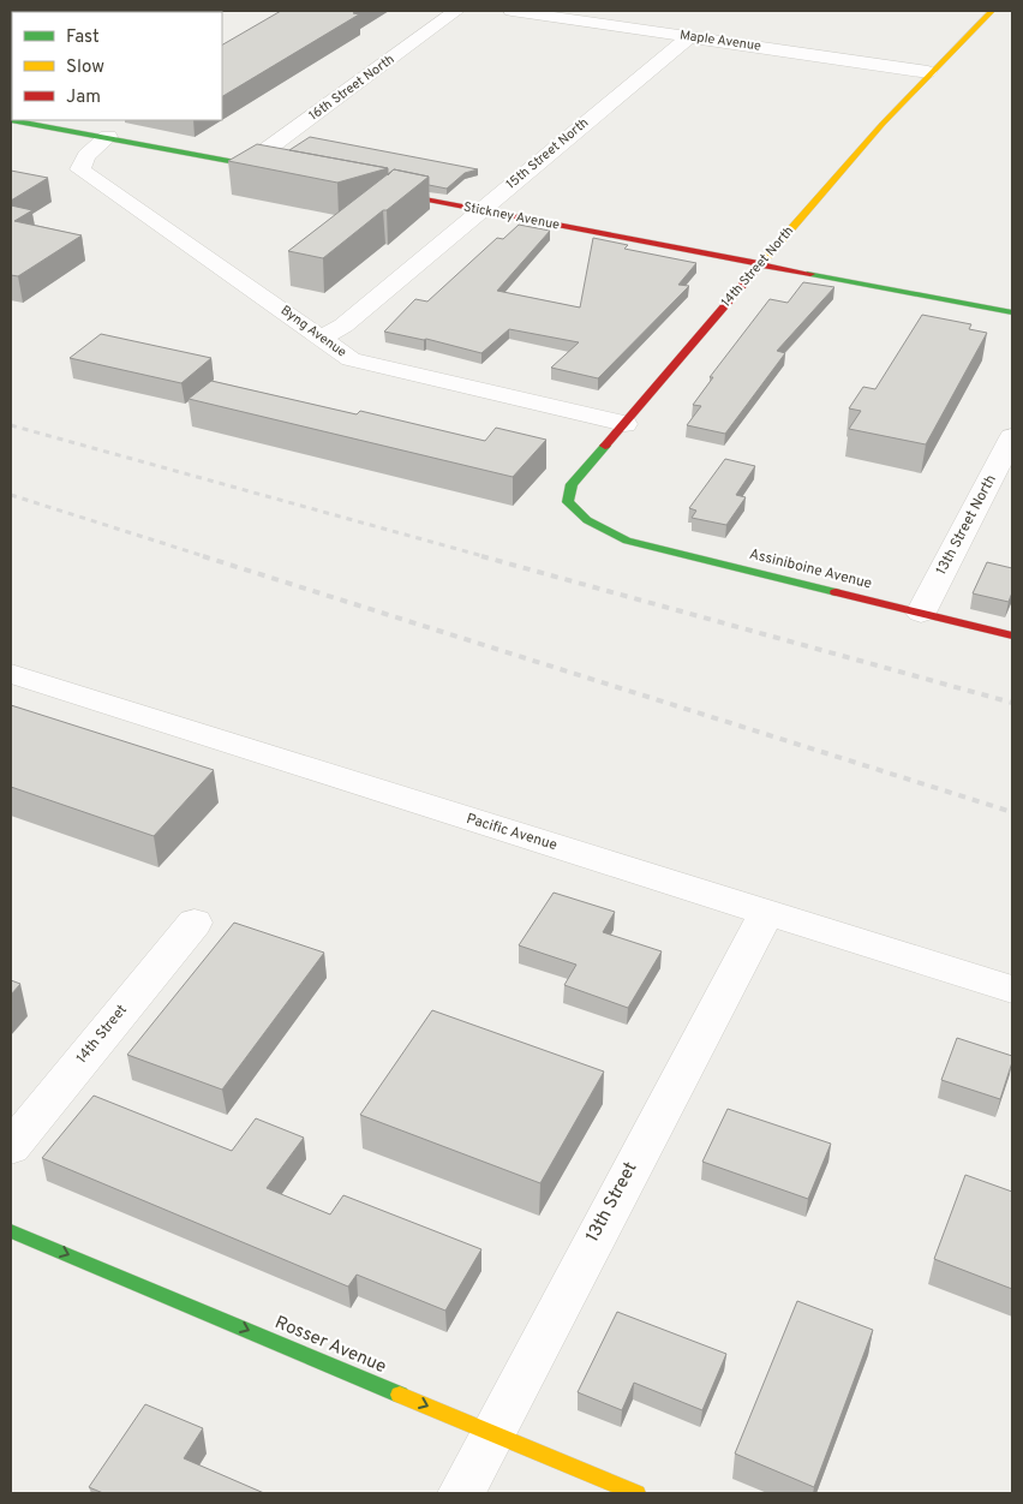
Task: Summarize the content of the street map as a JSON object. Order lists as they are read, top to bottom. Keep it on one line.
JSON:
{"streets":{"street":["Maple Avenue","16th Street North","15th Street North","Stickney Avenue","14th Street North","Byng Avenue","13th Street North","Assiniboine Avenue","Pacific Avenue","14th Street","13th Street","Rosser Avenue"]},"crossings":[["Maple Avenue","15th Street North"],["Maple Avenue","14th Street North"],["15th Street North","Stickney Avenue"],["15th Street North","Byng Avenue"],["Stickney Avenue","14th Street North"],["14th Street North","Byng Avenue"],["14th Street North","Assiniboine Avenue"],["13th Street North","Assiniboine Avenue"],["Pacific Avenue","13th Street"],["13th Street","Rosser Avenue"]],"one_way":["Rosser Avenue"],"legend":["Fast","Slow","Jam"]}
